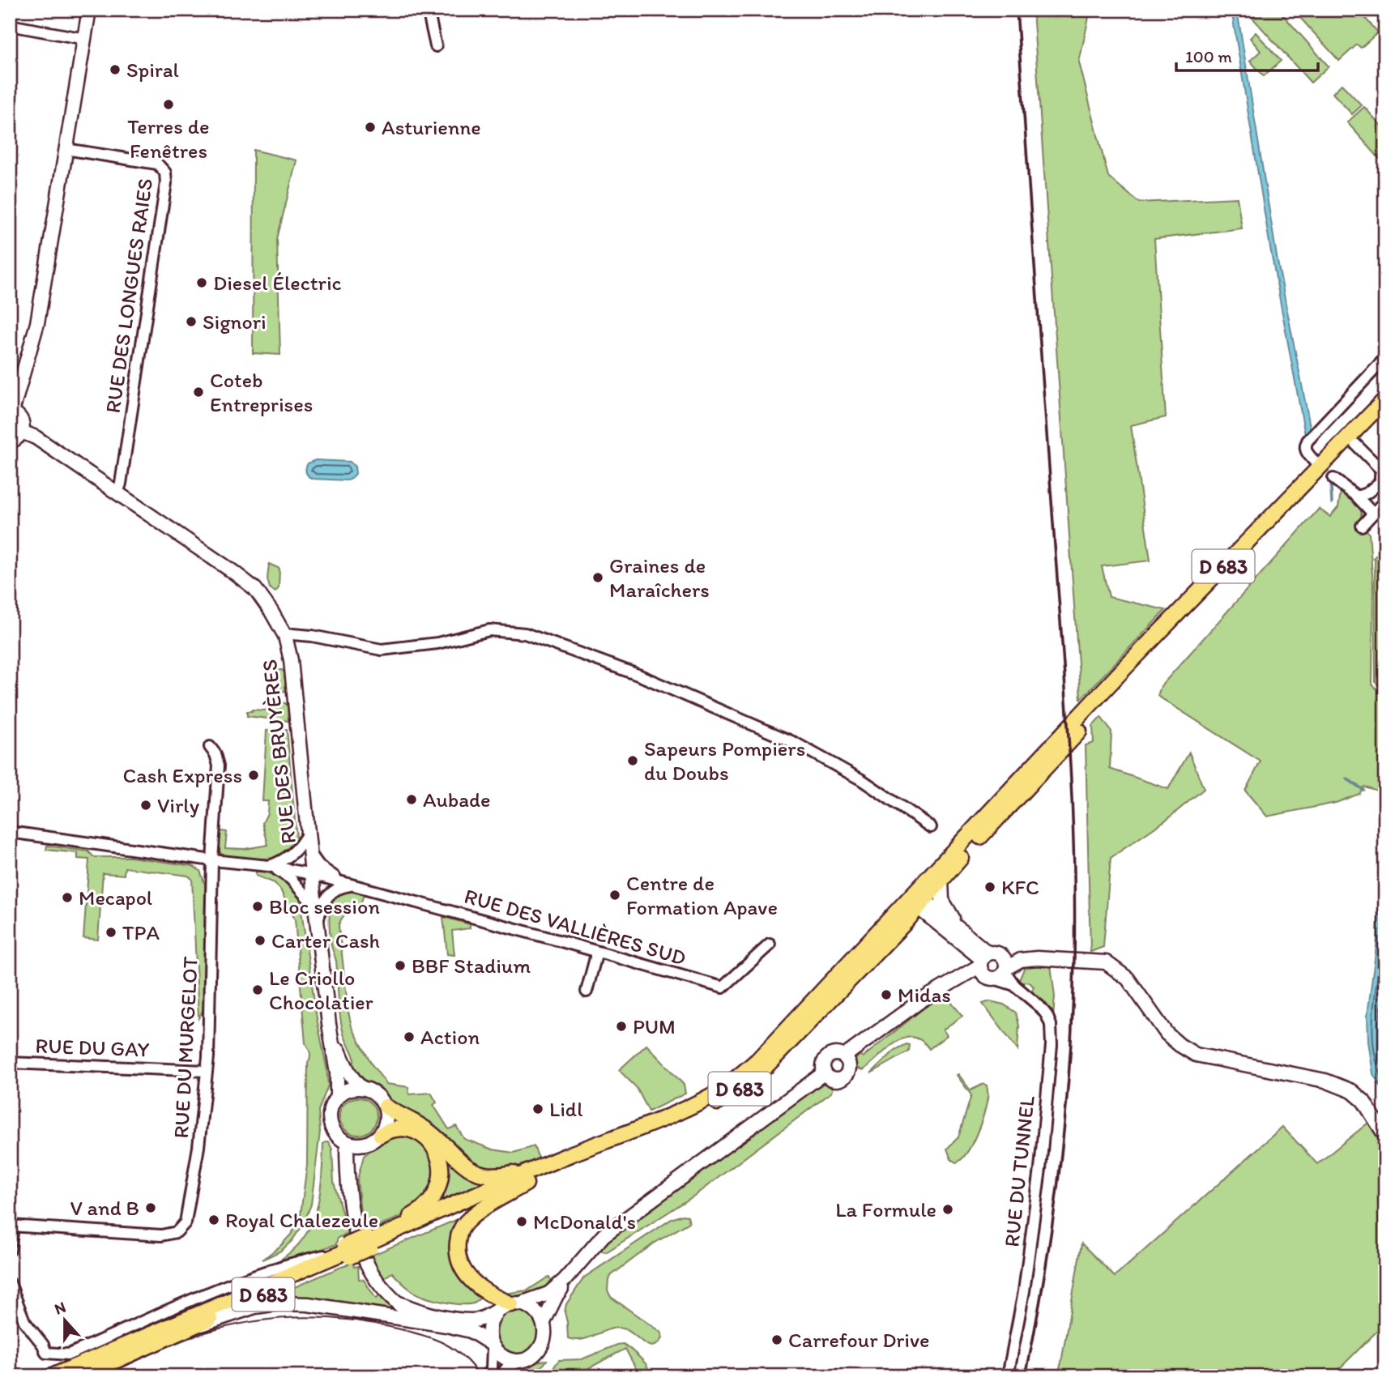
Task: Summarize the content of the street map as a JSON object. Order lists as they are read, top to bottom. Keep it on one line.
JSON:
{"streets":{"main road":["D 683"],"street":["RUE DES LONGUES RAIES","RUE DES BRUYÈRES","RUE DES VALLIÈRES SUD","RUE DU GAY","RUE DU MURGELOT","RUE DU TUNNEL"]},"crossings":[["RUE DES LONGUES RAIES","RUE DES BRUYÈRES"],["RUE DES BRUYÈRES","RUE DES VALLIÈRES SUD"],["RUE DES VALLIÈRES SUD","RUE DU MURGELOT"],["RUE DU GAY","RUE DU MURGELOT"]],"places":["Spiral","Terres de Fenêtres","Asturienne","Diesel Électric","Signori","Coteb Entreprises","Graines de Maraîchers","Sapeurs Pompiers du Doubs","Cash Express","Aubade","Virly","KFC","Centre de Formation Apave","Mecapol","Bloc session","TPA","Carter Cash","BBF Stadium","Le Criollo Chocolatier","Midas","PUM","Action","Lidl","V and B","La Formule","Royal Chalezeule","McDonald's","Carrefour Drive"],"scale_bar":"100 m","north":"top"}
